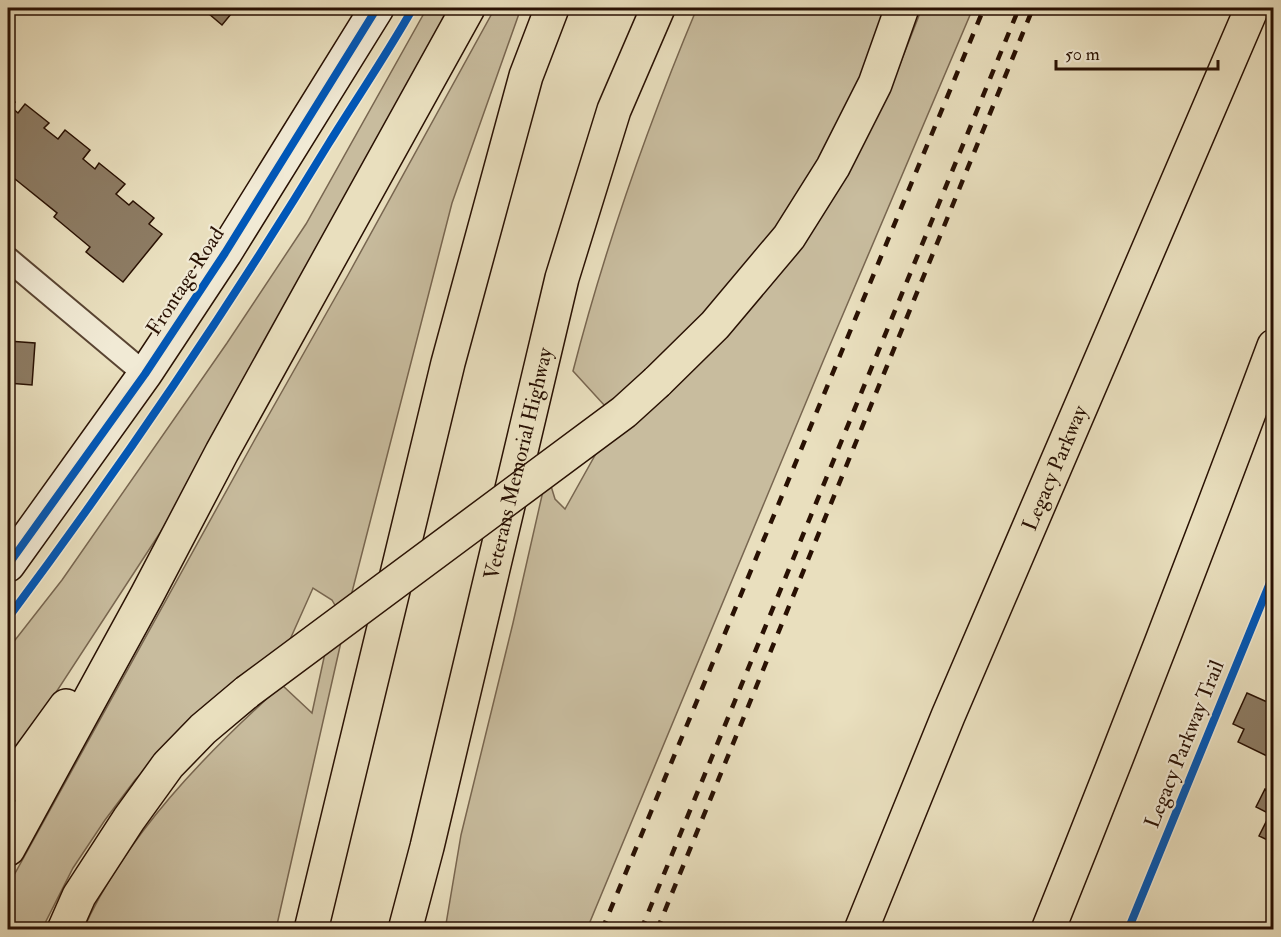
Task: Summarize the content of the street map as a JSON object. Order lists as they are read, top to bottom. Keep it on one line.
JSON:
{"streets":{"highway":["Veterans Memorial Highway","Legacy Parkway"],"street":["Frontage Road"],"cycle path":["Legacy Parkway Trail"]},"scale_bar":"50 m"}
